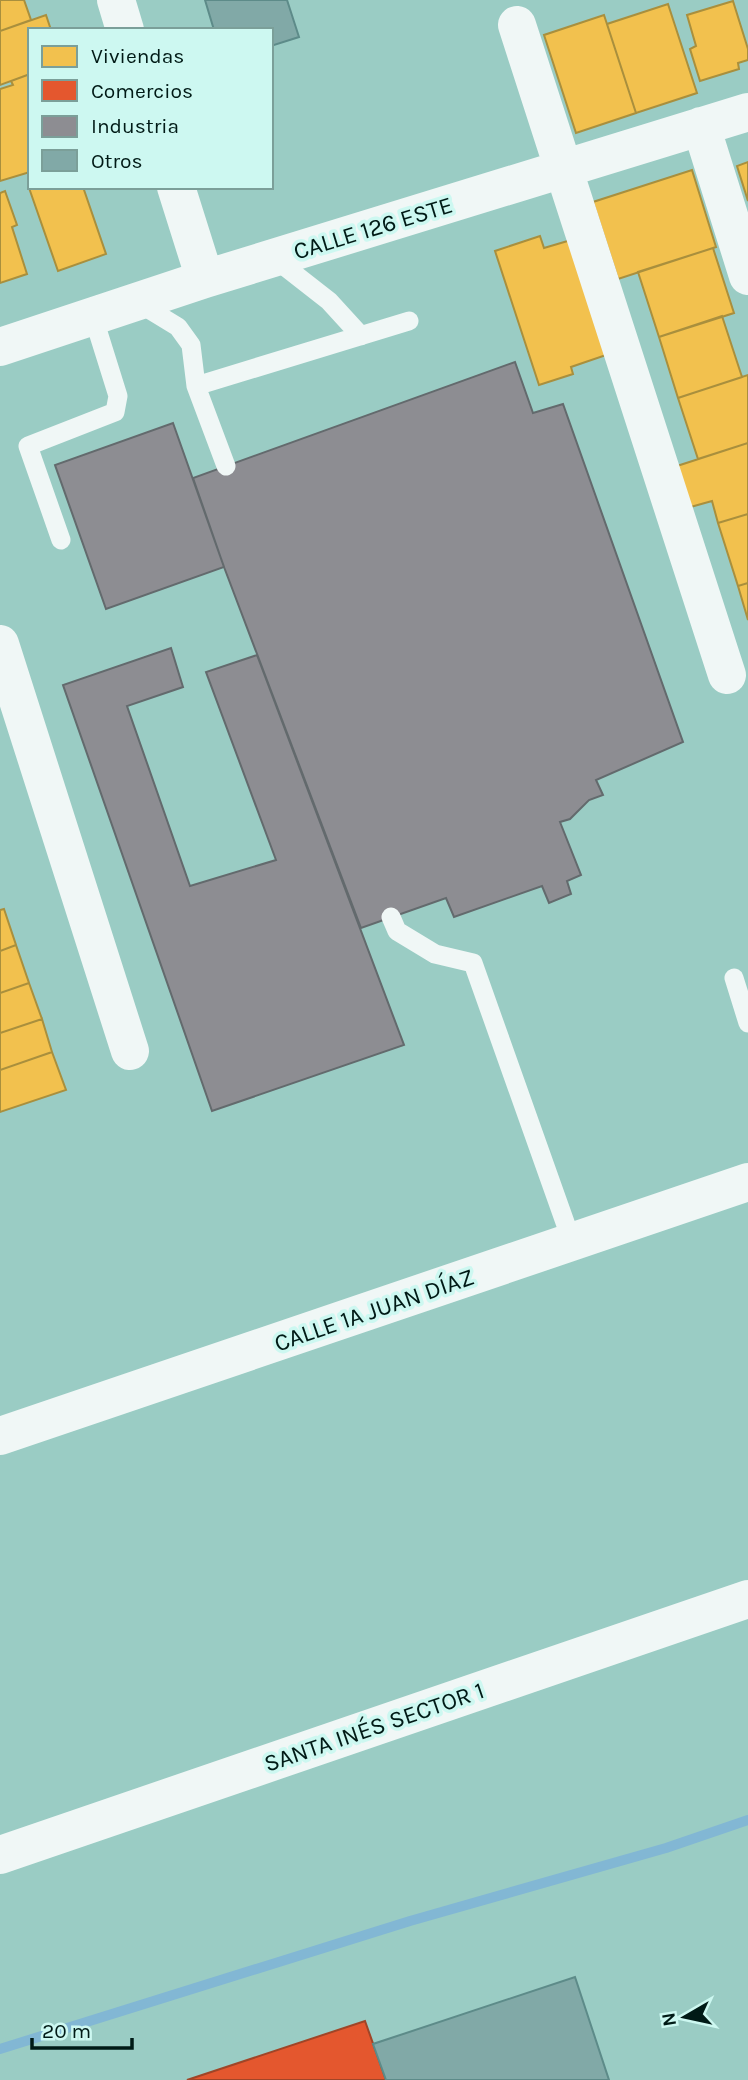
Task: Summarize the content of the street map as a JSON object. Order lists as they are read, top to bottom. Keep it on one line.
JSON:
{"streets":{"street":["CALLE 126 ESTE","CALLE 1A JUAN DÍAZ","SANTA INÉS SECTOR 1"]},"legend":["Viviendas","Comercios","Industria","Otros"],"scale_bar":"20 m","north":"left"}
